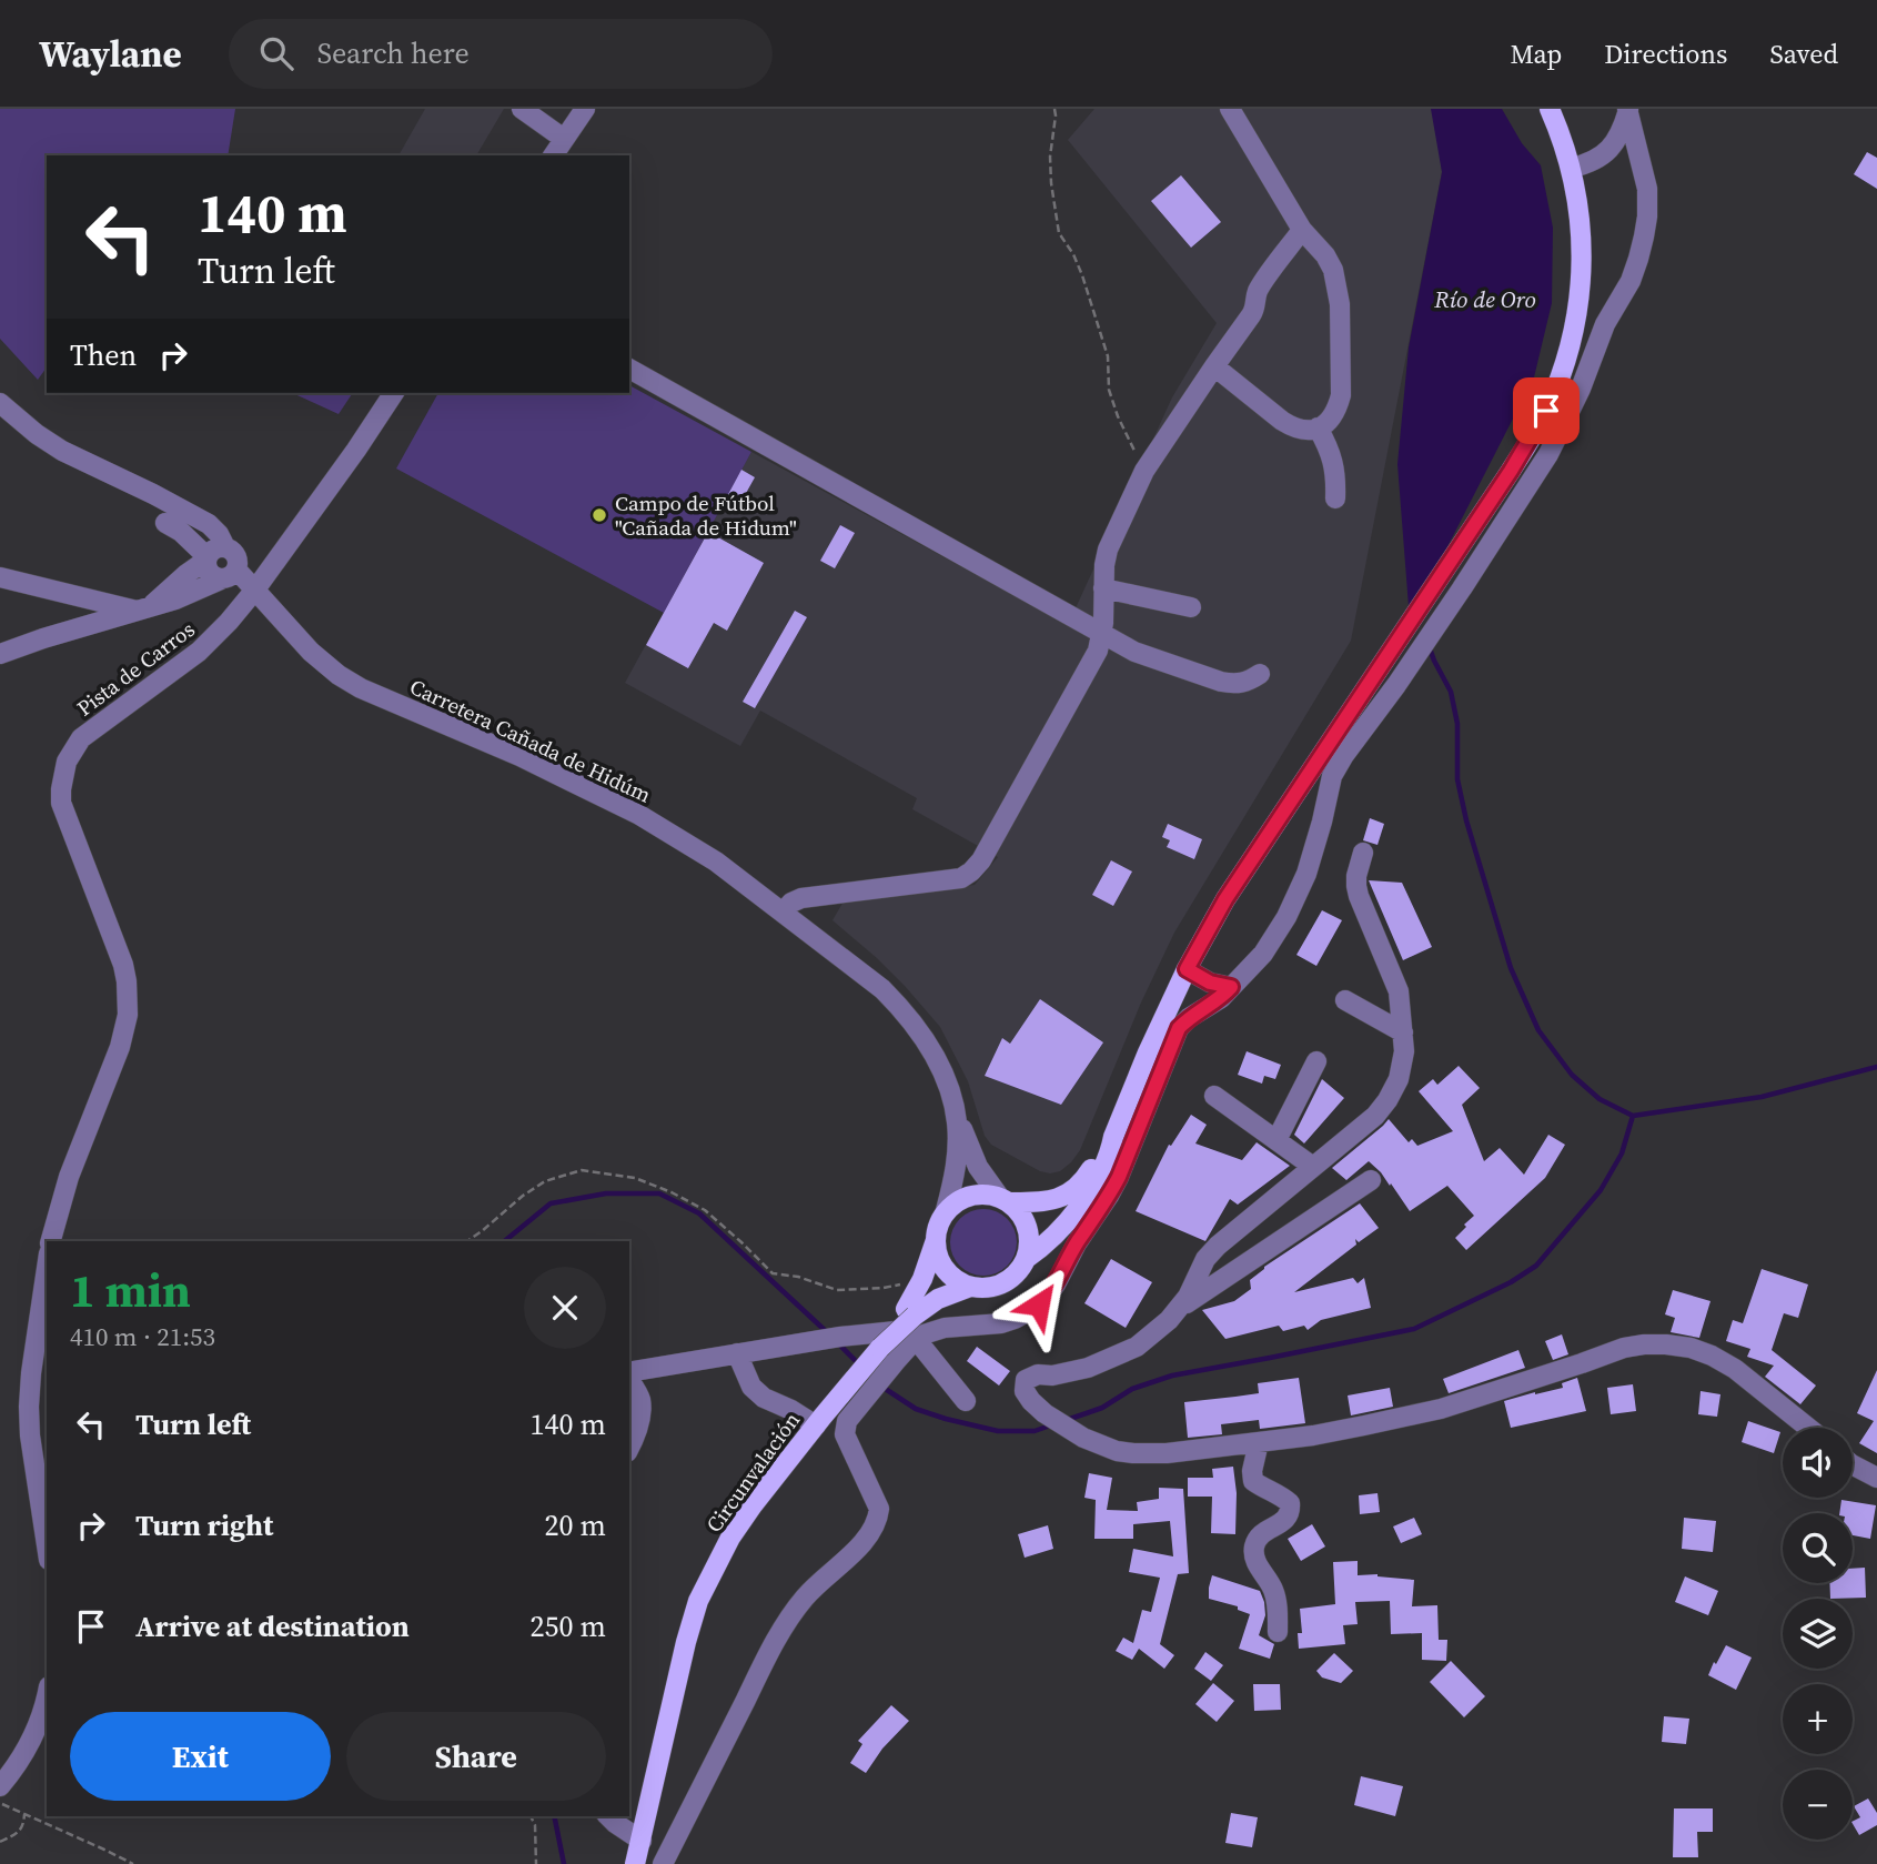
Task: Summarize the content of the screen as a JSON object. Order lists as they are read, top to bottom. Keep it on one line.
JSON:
{"streets":{"main road":["Circunvalación"],"street":["Pista de Carros","Carretera Cañada de Hidúm"]},"crossings":[["Pista de Carros","Carretera Cañada de Hidúm"]],"water":["Río de Oro"],"places":["Campo de Fútbol \"Cañada de Hidum\""],"page":{"header":"Waylane","search":"Search here","nav":["Map","Directions","Saved"],"turn":["140 m","Turn left"],"then":"Then","heading":["1 min","410 m · 21:53"],"list":[{"name":"Turn left","value":"140 m"},{"name":"Turn right","value":"20 m"},{"name":"Arrive at destination","value":"250 m"}],"map_buttons":["+","−"],"buttons":["Exit","Share"]}}
